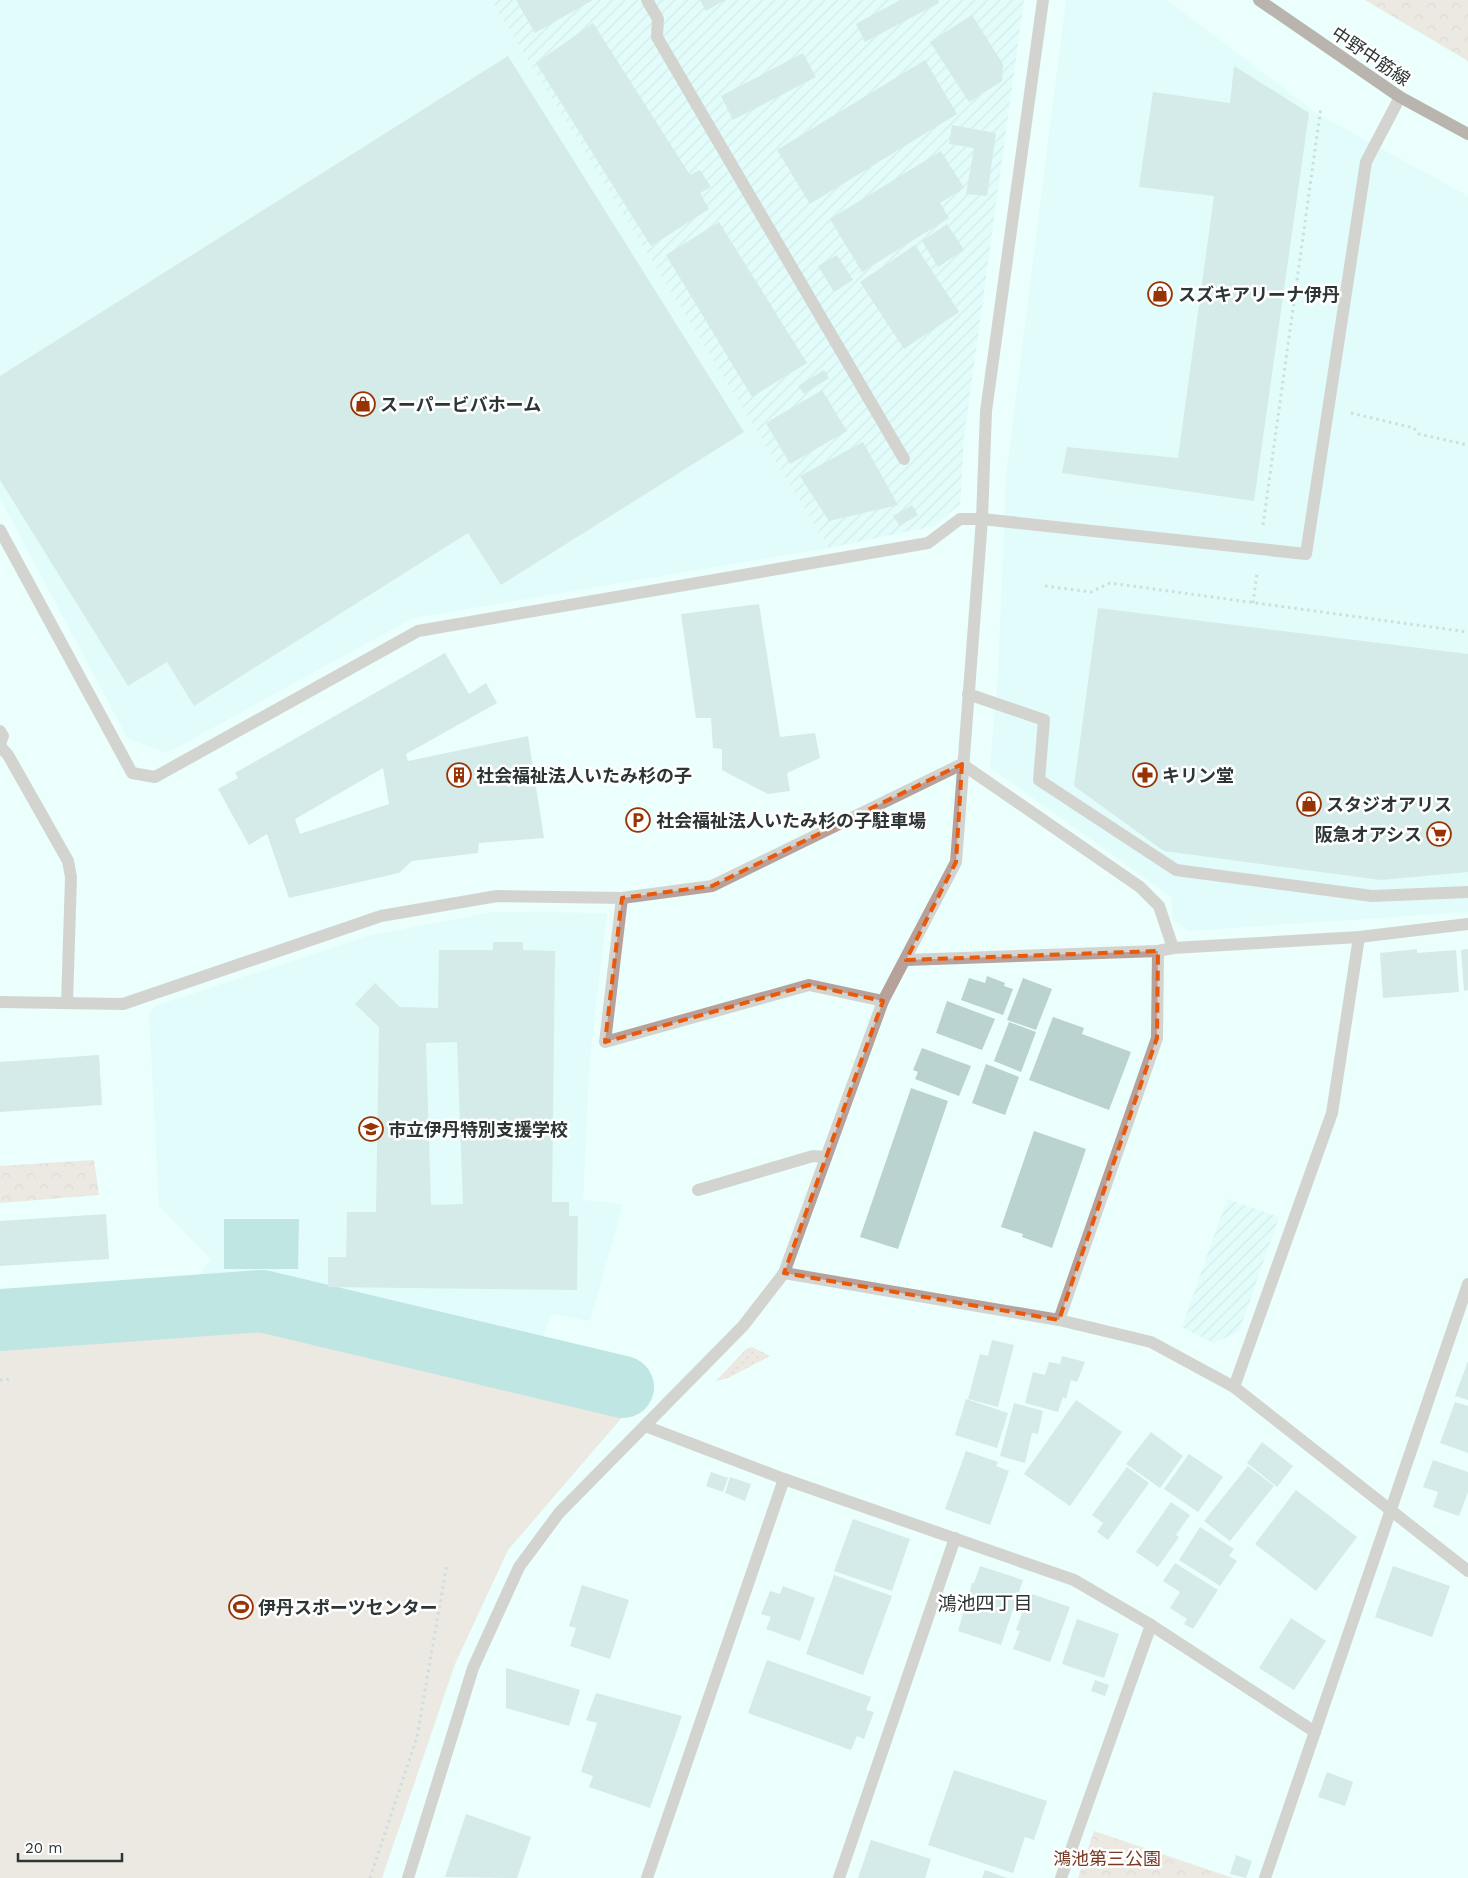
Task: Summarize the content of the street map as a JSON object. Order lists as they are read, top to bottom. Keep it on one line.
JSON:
{"streets":{"main road":["中野中筋線"]},"districts":["鴻池四丁目"],"parks":["鴻池第三公園"],"places":{"shop":["スズキアリーナ伊丹","スーパービバホーム","スタジオアリス"],"building":["社会福祉法人いたみ杉の子"],"pharmacy":["キリン堂"],"parking":["社会福祉法人いたみ杉の子駐車場"],"supermarket":["阪急オアシス"],"school or university":["市立伊丹特別支援学校"],"sports":["伊丹スポーツセンター"]},"scale_bar":"20 m"}
